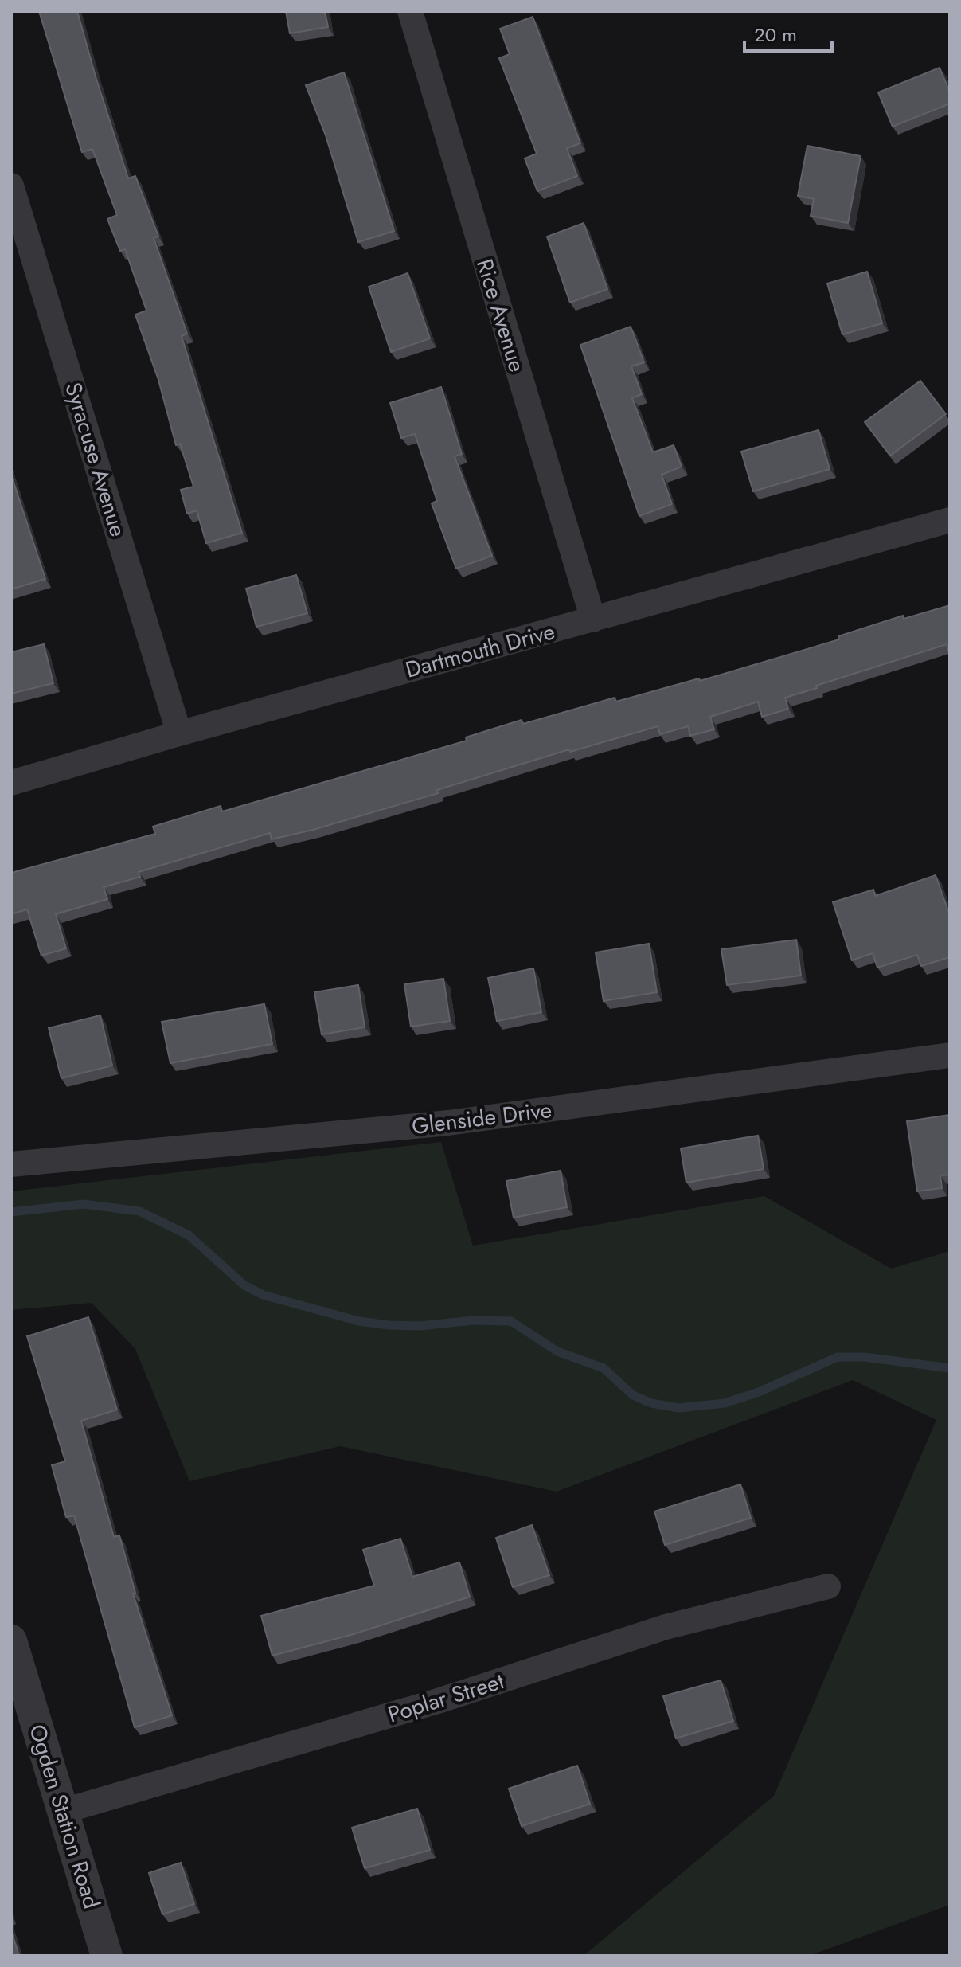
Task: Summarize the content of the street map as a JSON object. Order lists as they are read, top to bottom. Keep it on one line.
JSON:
{"streets":{"street":["Rice Avenue","Syracuse Avenue","Dartmouth Drive","Glenside Drive","Poplar Street","Ogden Station Road"]},"crossings":[["Rice Avenue","Dartmouth Drive"],["Syracuse Avenue","Dartmouth Drive"],["Poplar Street","Ogden Station Road"]],"scale_bar":"20 m"}
